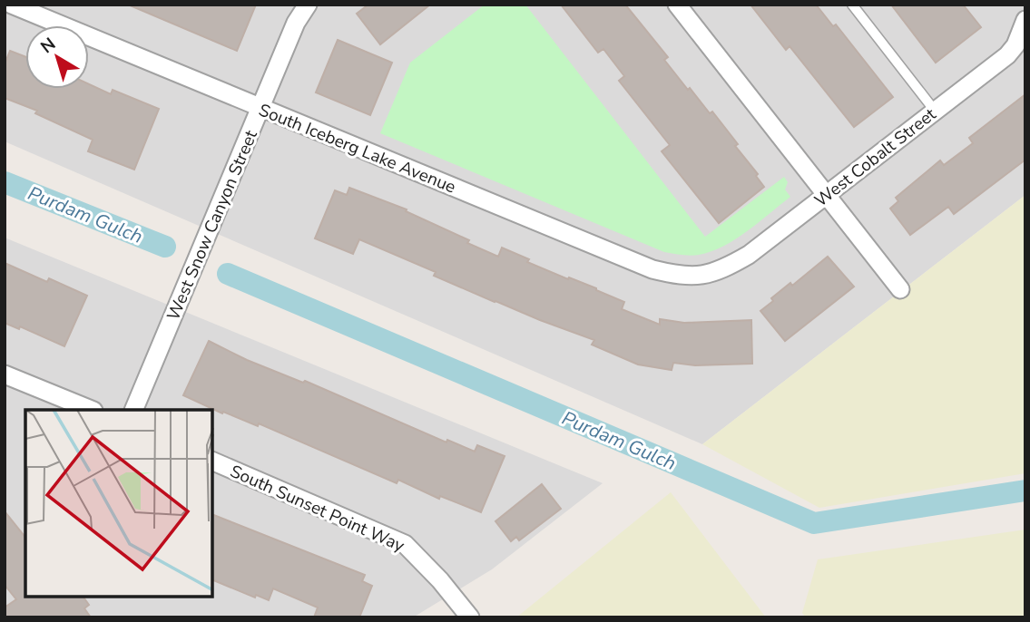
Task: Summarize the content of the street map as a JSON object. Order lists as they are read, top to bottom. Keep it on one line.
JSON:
{"streets":{"street":["South Iceberg Lake Avenue","West Cobalt Street","West Snow Canyon Street","South Sunset Point Way"]},"crossings":[["South Iceberg Lake Avenue","West Cobalt Street"],["South Iceberg Lake Avenue","West Snow Canyon Street"]],"water":["Purdam Gulch"],"north":"top left"}
